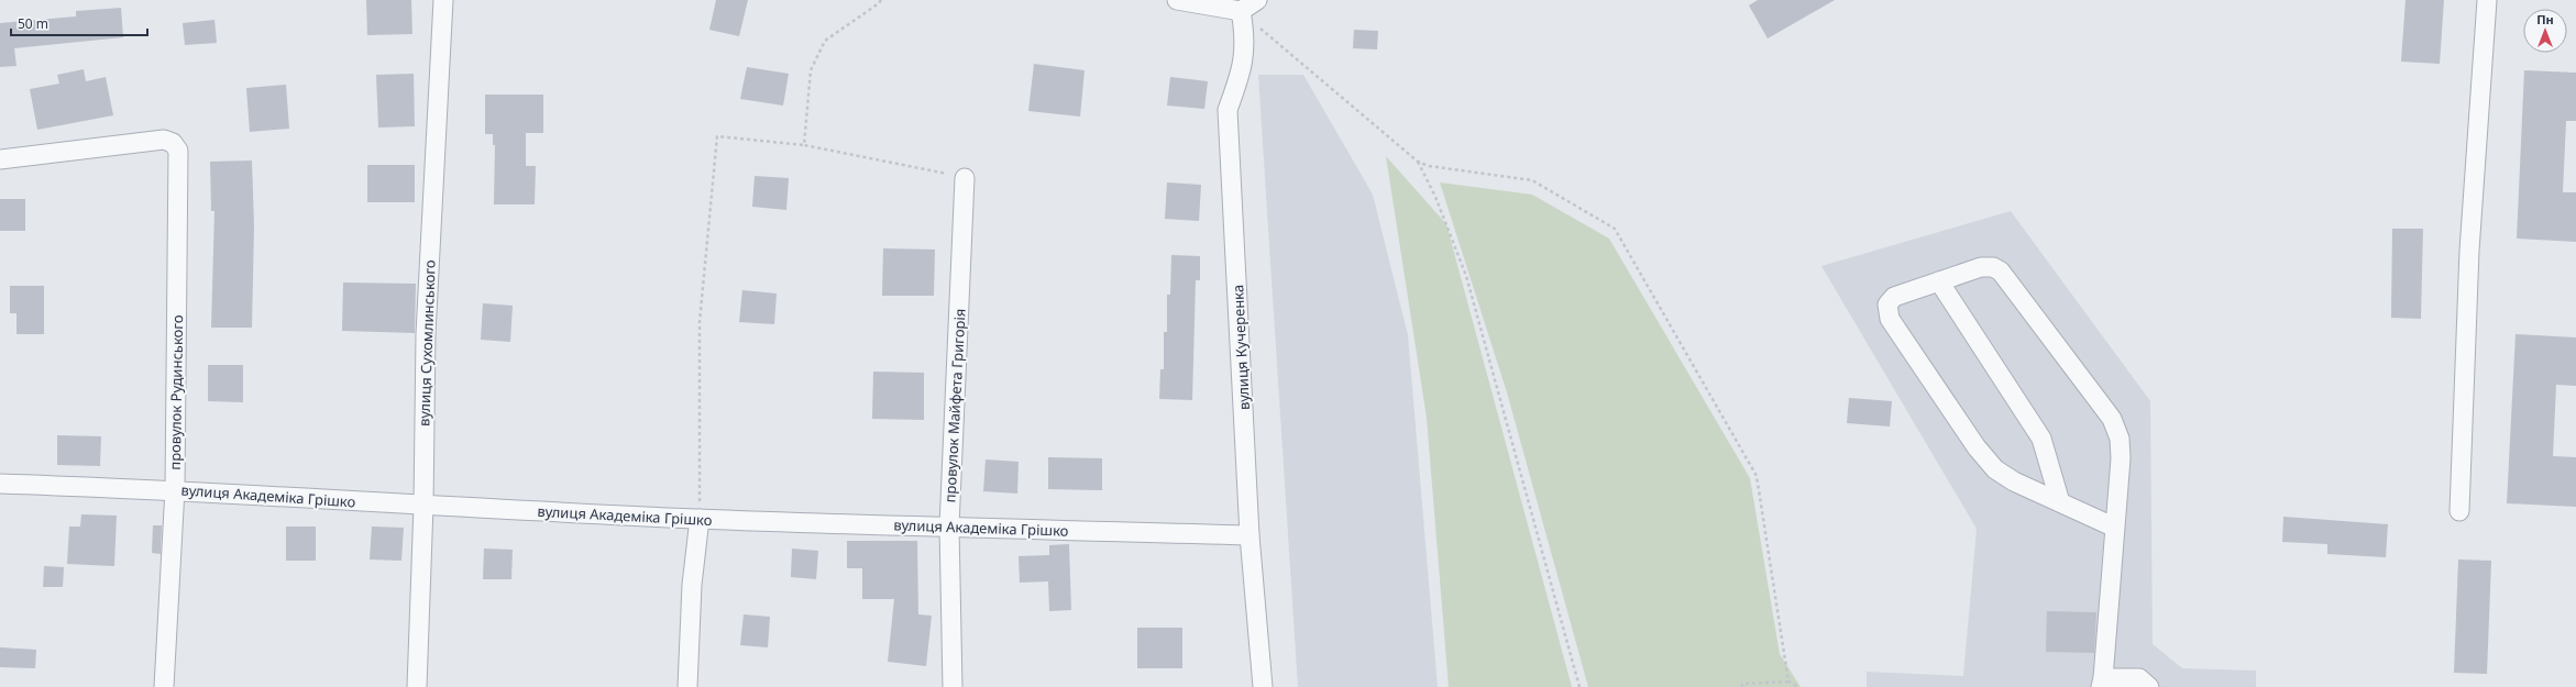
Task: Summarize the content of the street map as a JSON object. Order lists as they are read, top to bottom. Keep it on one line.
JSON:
{"streets":{"street":["вулиця Сухомлинського","вулиця Кучеренка","провулок Рудинського","провулок Майфета Григорія","вулиця Академіка Грішко"]},"crossings":[["вулиця Сухомлинського","вулиця Академіка Грішко"],["вулиця Кучеренка","вулиця Академіка Грішко"],["провулок Рудинського","вулиця Академіка Грішко"],["провулок Майфета Григорія","вулиця Академіка Грішко"]],"scale_bar":"50 m","north":"top"}
